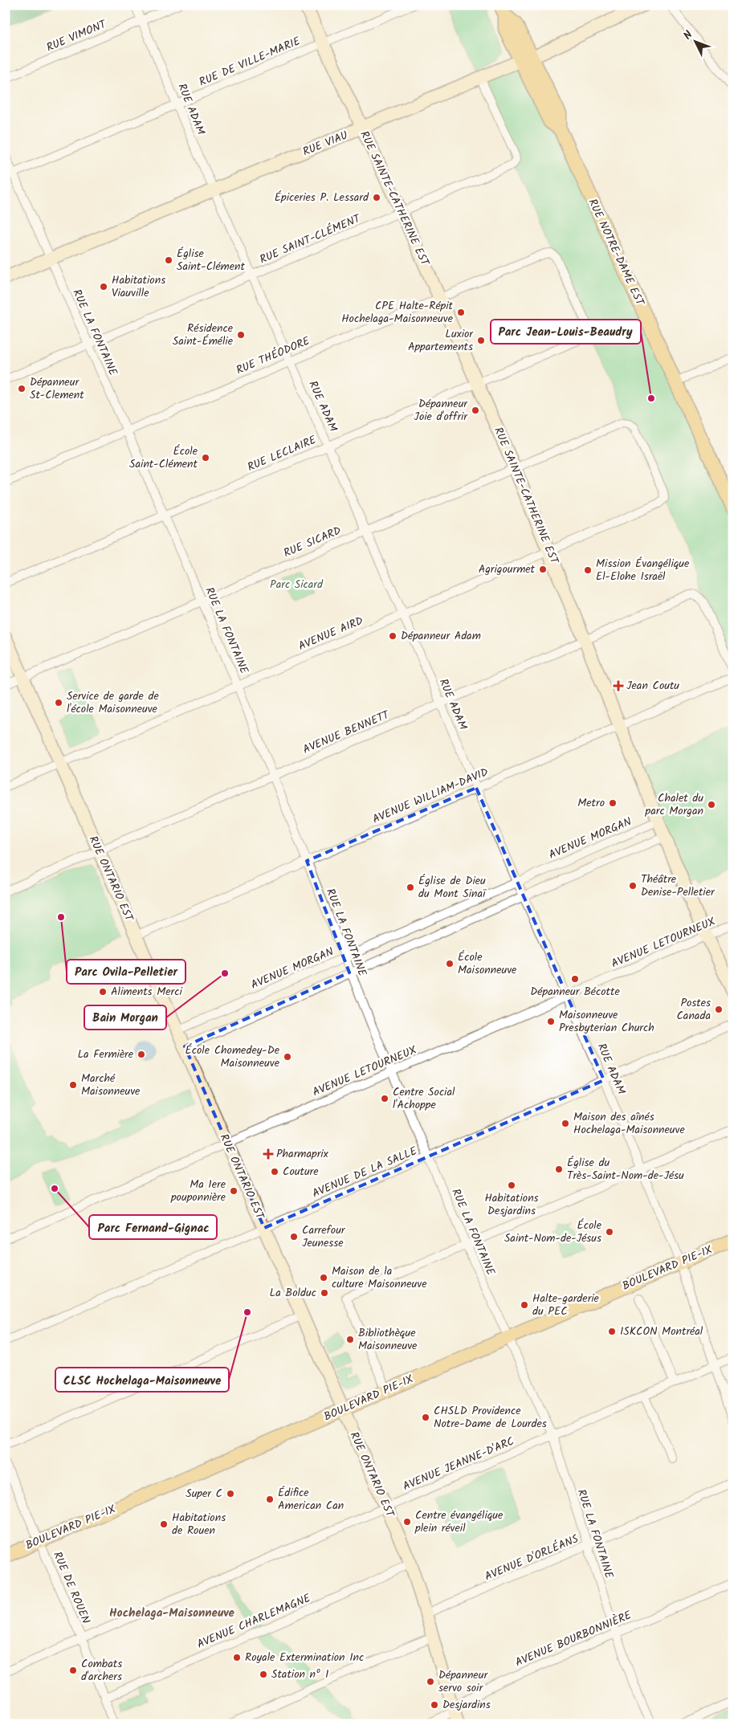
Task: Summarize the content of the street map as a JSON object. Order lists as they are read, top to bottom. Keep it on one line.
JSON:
{"streets":{"main road":["RUE VIAU","RUE SAINTE-CATHERINE EST","RUE NOTRE-DAME EST","RUE ONTARIO EST","BOULEVARD PIE-IX"],"street":["RUE VIMONT","RUE DE VILLE-MARIE","RUE ADAM","RUE SAINT-CLÉMENT","RUE LA FONTAINE","RUE THÉODORE","RUE LECLAIRE","RUE SICARD","AVENUE AIRD","AVENUE BENNETT","AVENUE WILLIAM-DAVID","AVENUE MORGAN","AVENUE LETOURNEUX","AVENUE DE LA SALLE","AVENUE JEANNE-D'ARC","AVENUE D'ORLÉANS","RUE DE ROUEN","AVENUE CHARLEMAGNE","AVENUE BOURBONNIÈRE"]},"crossings":[["RUE VIMONT","RUE ADAM"],["RUE DE VILLE-MARIE","RUE ADAM"],["RUE DE VILLE-MARIE","RUE SAINTE-CATHERINE EST"],["RUE DE VILLE-MARIE","RUE LA FONTAINE"],["RUE ADAM","RUE VIAU"],["RUE ADAM","RUE SAINT-CLÉMENT"],["RUE ADAM","RUE THÉODORE"],["RUE ADAM","RUE LECLAIRE"],["RUE ADAM","RUE SICARD"],["RUE ADAM","AVENUE AIRD"],["RUE ADAM","AVENUE BENNETT"],["RUE ADAM","AVENUE WILLIAM-DAVID"],["RUE ADAM","AVENUE MORGAN"],["RUE ADAM","AVENUE LETOURNEUX"],["RUE ADAM","AVENUE DE LA SALLE"],["RUE ADAM","BOULEVARD PIE-IX"],["RUE ADAM","AVENUE JEANNE-D'ARC"],["RUE VIAU","RUE SAINTE-CATHERINE EST"],["RUE VIAU","RUE SAINT-CLÉMENT"],["RUE VIAU","RUE NOTRE-DAME EST"],["RUE VIAU","RUE LA FONTAINE"],["RUE SAINTE-CATHERINE EST","RUE SAINT-CLÉMENT"],["RUE SAINTE-CATHERINE EST","RUE THÉODORE"],["RUE SAINTE-CATHERINE EST","RUE LECLAIRE"],["RUE SAINTE-CATHERINE EST","RUE SICARD"],["RUE SAINTE-CATHERINE EST","AVENUE AIRD"],["RUE SAINTE-CATHERINE EST","AVENUE BENNETT"],["RUE SAINTE-CATHERINE EST","AVENUE WILLIAM-DAVID"],["RUE SAINTE-CATHERINE EST","AVENUE MORGAN"],["RUE SAINTE-CATHERINE EST","AVENUE LETOURNEUX"],["RUE SAINT-CLÉMENT","RUE LA FONTAINE"],["RUE LA FONTAINE","RUE THÉODORE"],["RUE LA FONTAINE","RUE LECLAIRE"],["RUE LA FONTAINE","RUE SICARD"],["RUE LA FONTAINE","AVENUE AIRD"],["RUE LA FONTAINE","AVENUE BENNETT"],["RUE LA FONTAINE","AVENUE WILLIAM-DAVID"],["RUE LA FONTAINE","AVENUE MORGAN"],["RUE LA FONTAINE","AVENUE LETOURNEUX"],["RUE LA FONTAINE","AVENUE DE LA SALLE"],["RUE LA FONTAINE","BOULEVARD PIE-IX"],["RUE LA FONTAINE","AVENUE JEANNE-D'ARC"],["RUE LA FONTAINE","AVENUE D'ORLÉANS"],["RUE LA FONTAINE","AVENUE BOURBONNIÈRE"],["RUE THÉODORE","RUE LECLAIRE"],["RUE SICARD","AVENUE AIRD"],["RUE SICARD","RUE ONTARIO EST"],["AVENUE AIRD","RUE ONTARIO EST"],["AVENUE BENNETT","RUE ONTARIO EST"],["AVENUE WILLIAM-DAVID","RUE ONTARIO EST"],["AVENUE MORGAN","RUE ONTARIO EST"],["RUE ONTARIO EST","AVENUE LETOURNEUX"],["RUE ONTARIO EST","AVENUE DE LA SALLE"],["RUE ONTARIO EST","BOULEVARD PIE-IX"],["RUE ONTARIO EST","AVENUE JEANNE-D'ARC"],["RUE ONTARIO EST","AVENUE D'ORLÉANS"],["RUE ONTARIO EST","AVENUE CHARLEMAGNE"],["RUE ONTARIO EST","AVENUE BOURBONNIÈRE"],["BOULEVARD PIE-IX","RUE DE ROUEN"],["AVENUE JEANNE-D'ARC","RUE DE ROUEN"],["RUE DE ROUEN","AVENUE CHARLEMAGNE"]],"districts":["Hochelaga-Maisonneuve"],"parks":["Parc Sicard"],"places":{"other":["Épiceries P. Lessard","Église Saint-Clément","Habitations Viauville","CPE Halte-Répit Hochelaga-Maisonneuve","Résidence Saint-Émélie","Luxior Appartements","Dépanneur St-Clement","Parc Jean-Louis-Beaudry","Dépanneur Joie d'offrir","École Saint-Clément","Agrigourmet","Mission Évangélique El-Elohe Israël","Dépanneur Adam","Service de garde de l'école Maisonneuve","Metro","Chalet du parc Morgan","Théâtre Denise-Pelletier","Église de Dieu du Mont Sinaï","Parc Ovila-Pelletier","École Maisonneuve","Bain Morgan","Dépanneur Bécotte","Aliments Merci","Postes Canada","Maisonneuve Presbyterian Church","La Fermière","École Chomedey-De Maisonneuve","Marché Maisonneuve","Centre Social l'Achoppe","Maison des aînés Hochelaga-Maisonneuve","Église du Très-Saint-Nom-de-Jésu","Couture","Habitations Desjardins","Parc Fernand-Gignac","Ma 1ere pouponnière","École Saint-Nom-de-Jésus","Carrefour Jeunesse","Maison de la culture Maisonneuve","La Bolduc","Halte-garderie du PEC","CLSC Hochelaga-Maisonneuve","ISKCON Montréal","Bibliothèque Maisonneuve","CHSLD Providence Notre-Dame de Lourdes","Super C","Édifice American Can","Centre évangélique plein réveil","Habitations de Rouen","Royale Extermination Inc","Combats d'archers","Station nº 1","Dépanneur servo soir","Desjardins"],"health":["Jean Coutu","Pharmaprix"]},"north":"top left"}
